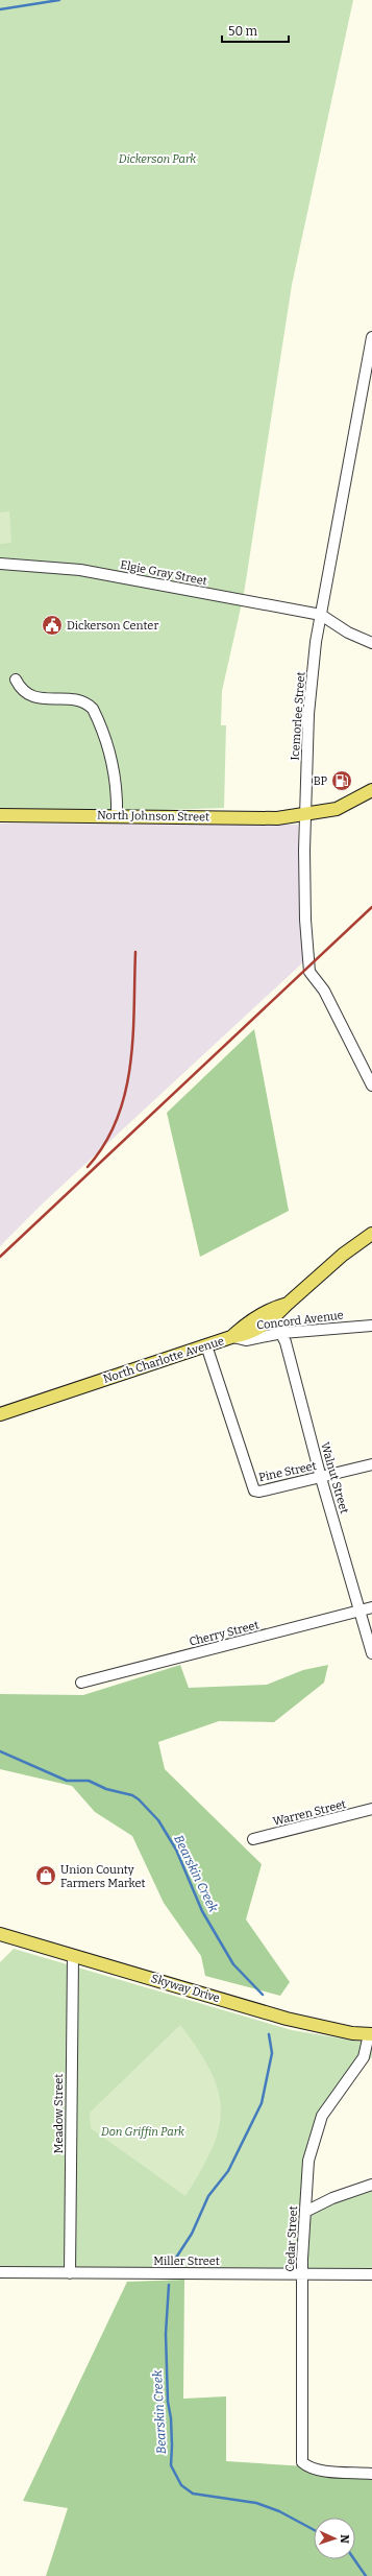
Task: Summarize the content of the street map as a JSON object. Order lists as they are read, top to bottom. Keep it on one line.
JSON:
{"streets":{"main road":["North Johnson Street","North Charlotte Avenue","Skyway Drive"],"street":["Elgie Gray Street","Icemorlee Street","Concord Avenue","Pine Street","Walnut Street","Cherry Street","Warren Street","Meadow Street","Cedar Street","Miller Street"]},"crossings":[["Elgie Gray Street","Icemorlee Street"],["Icemorlee Street","North Johnson Street"],["Concord Avenue","North Charlotte Avenue"],["Concord Avenue","Walnut Street"],["North Charlotte Avenue","Pine Street"],["North Charlotte Avenue","Walnut Street"],["Pine Street","Walnut Street"],["Walnut Street","Cherry Street"],["Skyway Drive","Meadow Street"],["Skyway Drive","Cedar Street"],["Meadow Street","Miller Street"],["Cedar Street","Miller Street"]],"water":["Bearskin Creek"],"parks":["Dickerson Park","Don Griffin Park"],"places":{"public building":["Dickerson Center"],"fuel station":["BP"],"shop":["Union County Farmers Market"]},"scale_bar":"50 m","north":"right"}
